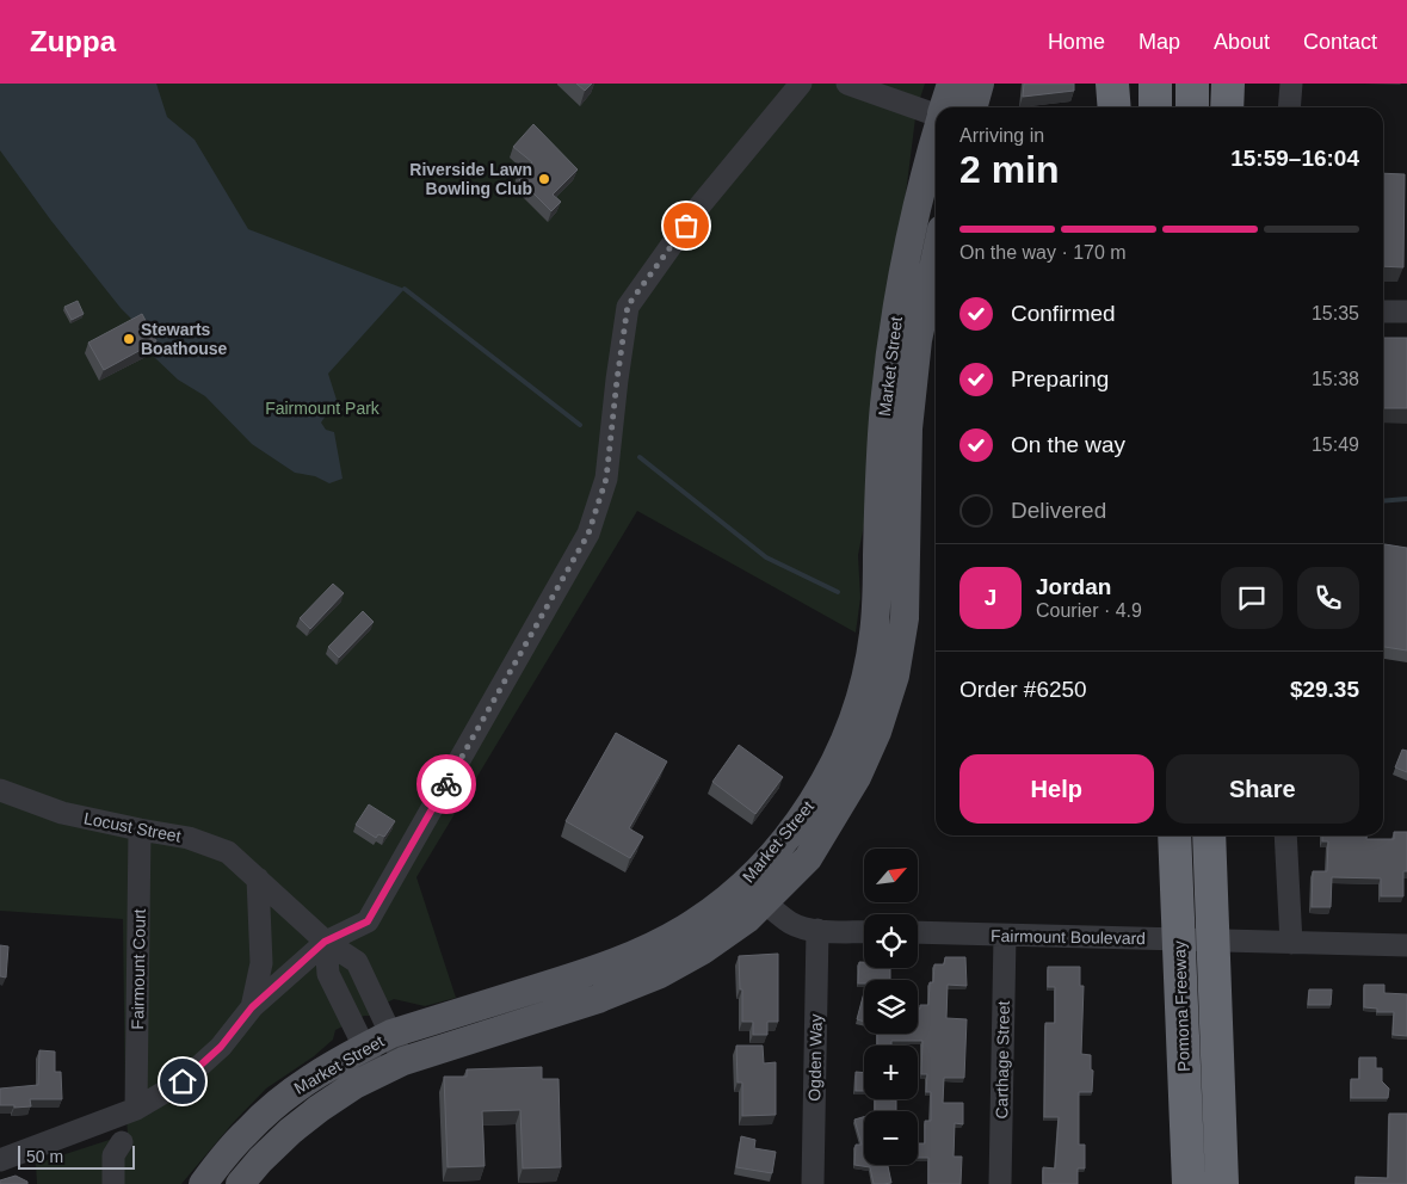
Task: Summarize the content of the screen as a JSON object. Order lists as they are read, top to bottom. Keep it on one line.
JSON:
{"streets":{"highway":["Pomona Freeway"],"main road":["Market Street"],"street":["Locust Street","Fairmount Boulevard","Fairmount Court","Ogden Way","Carthage Street"]},"crossings":[["Locust Street","Fairmount Court"],["Fairmount Boulevard","Carthage Street"]],"parks":["Fairmount Park"],"places":["Riverside Lawn Bowling Club","Stewarts Boathouse"],"scale_bar":"50 m","north":"top right","page":{"header":"Zuppa","nav":["Home","Map","About","Contact"],"heading":["2 min","Arriving in","15:59–16:04"],"panel":["Jordan","Courier · 4.9","Order #6250","$29.35"],"bar":"On the way · 170 m","list":[["Confirmed","15:35"],["Preparing","15:38"],["On the way","15:49"],"Delivered"],"round":"J","buttons":["Help","Share"],"map_buttons":["+","−"],"scale":"50 m"}}
